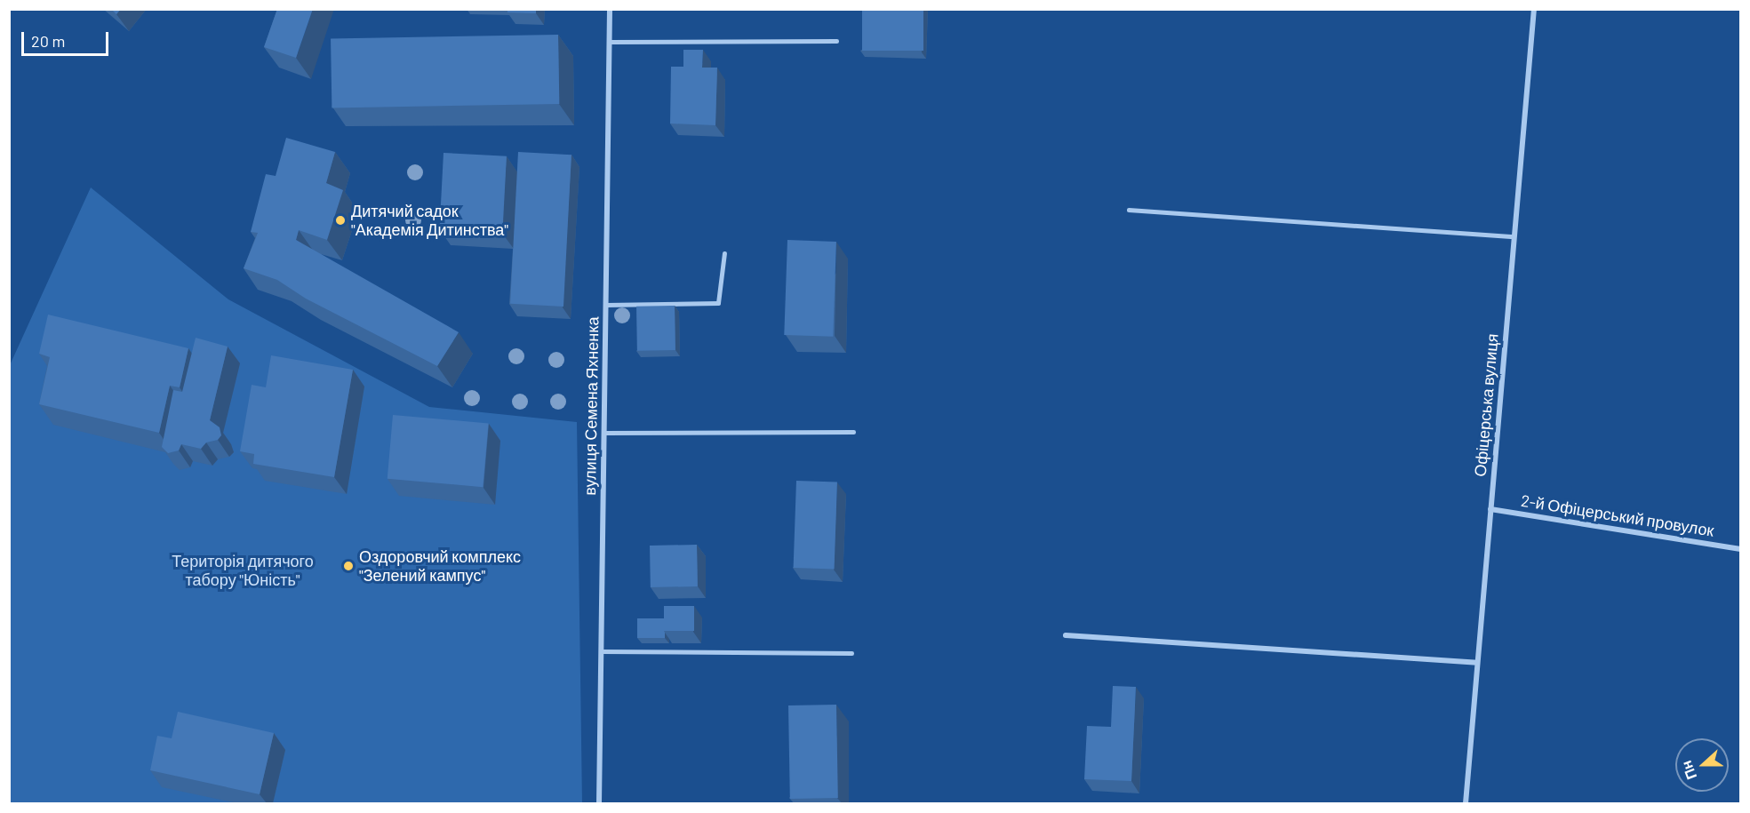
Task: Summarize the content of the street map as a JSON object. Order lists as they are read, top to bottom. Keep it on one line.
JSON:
{"streets":{"street":["Офіцерська вулиця","вулиця Семена Яхненка","2-й Офіцерський провулок"]},"crossings":[["Офіцерська вулиця","2-й Офіцерський провулок"]],"parks":["Територія дитячого табору \"Юність\""],"places":["Дитячий садок \"Академія Дитинства\"","Оздоровчий комплекс \"Зелений кампус\""],"scale_bar":"20 m","north":"left"}
